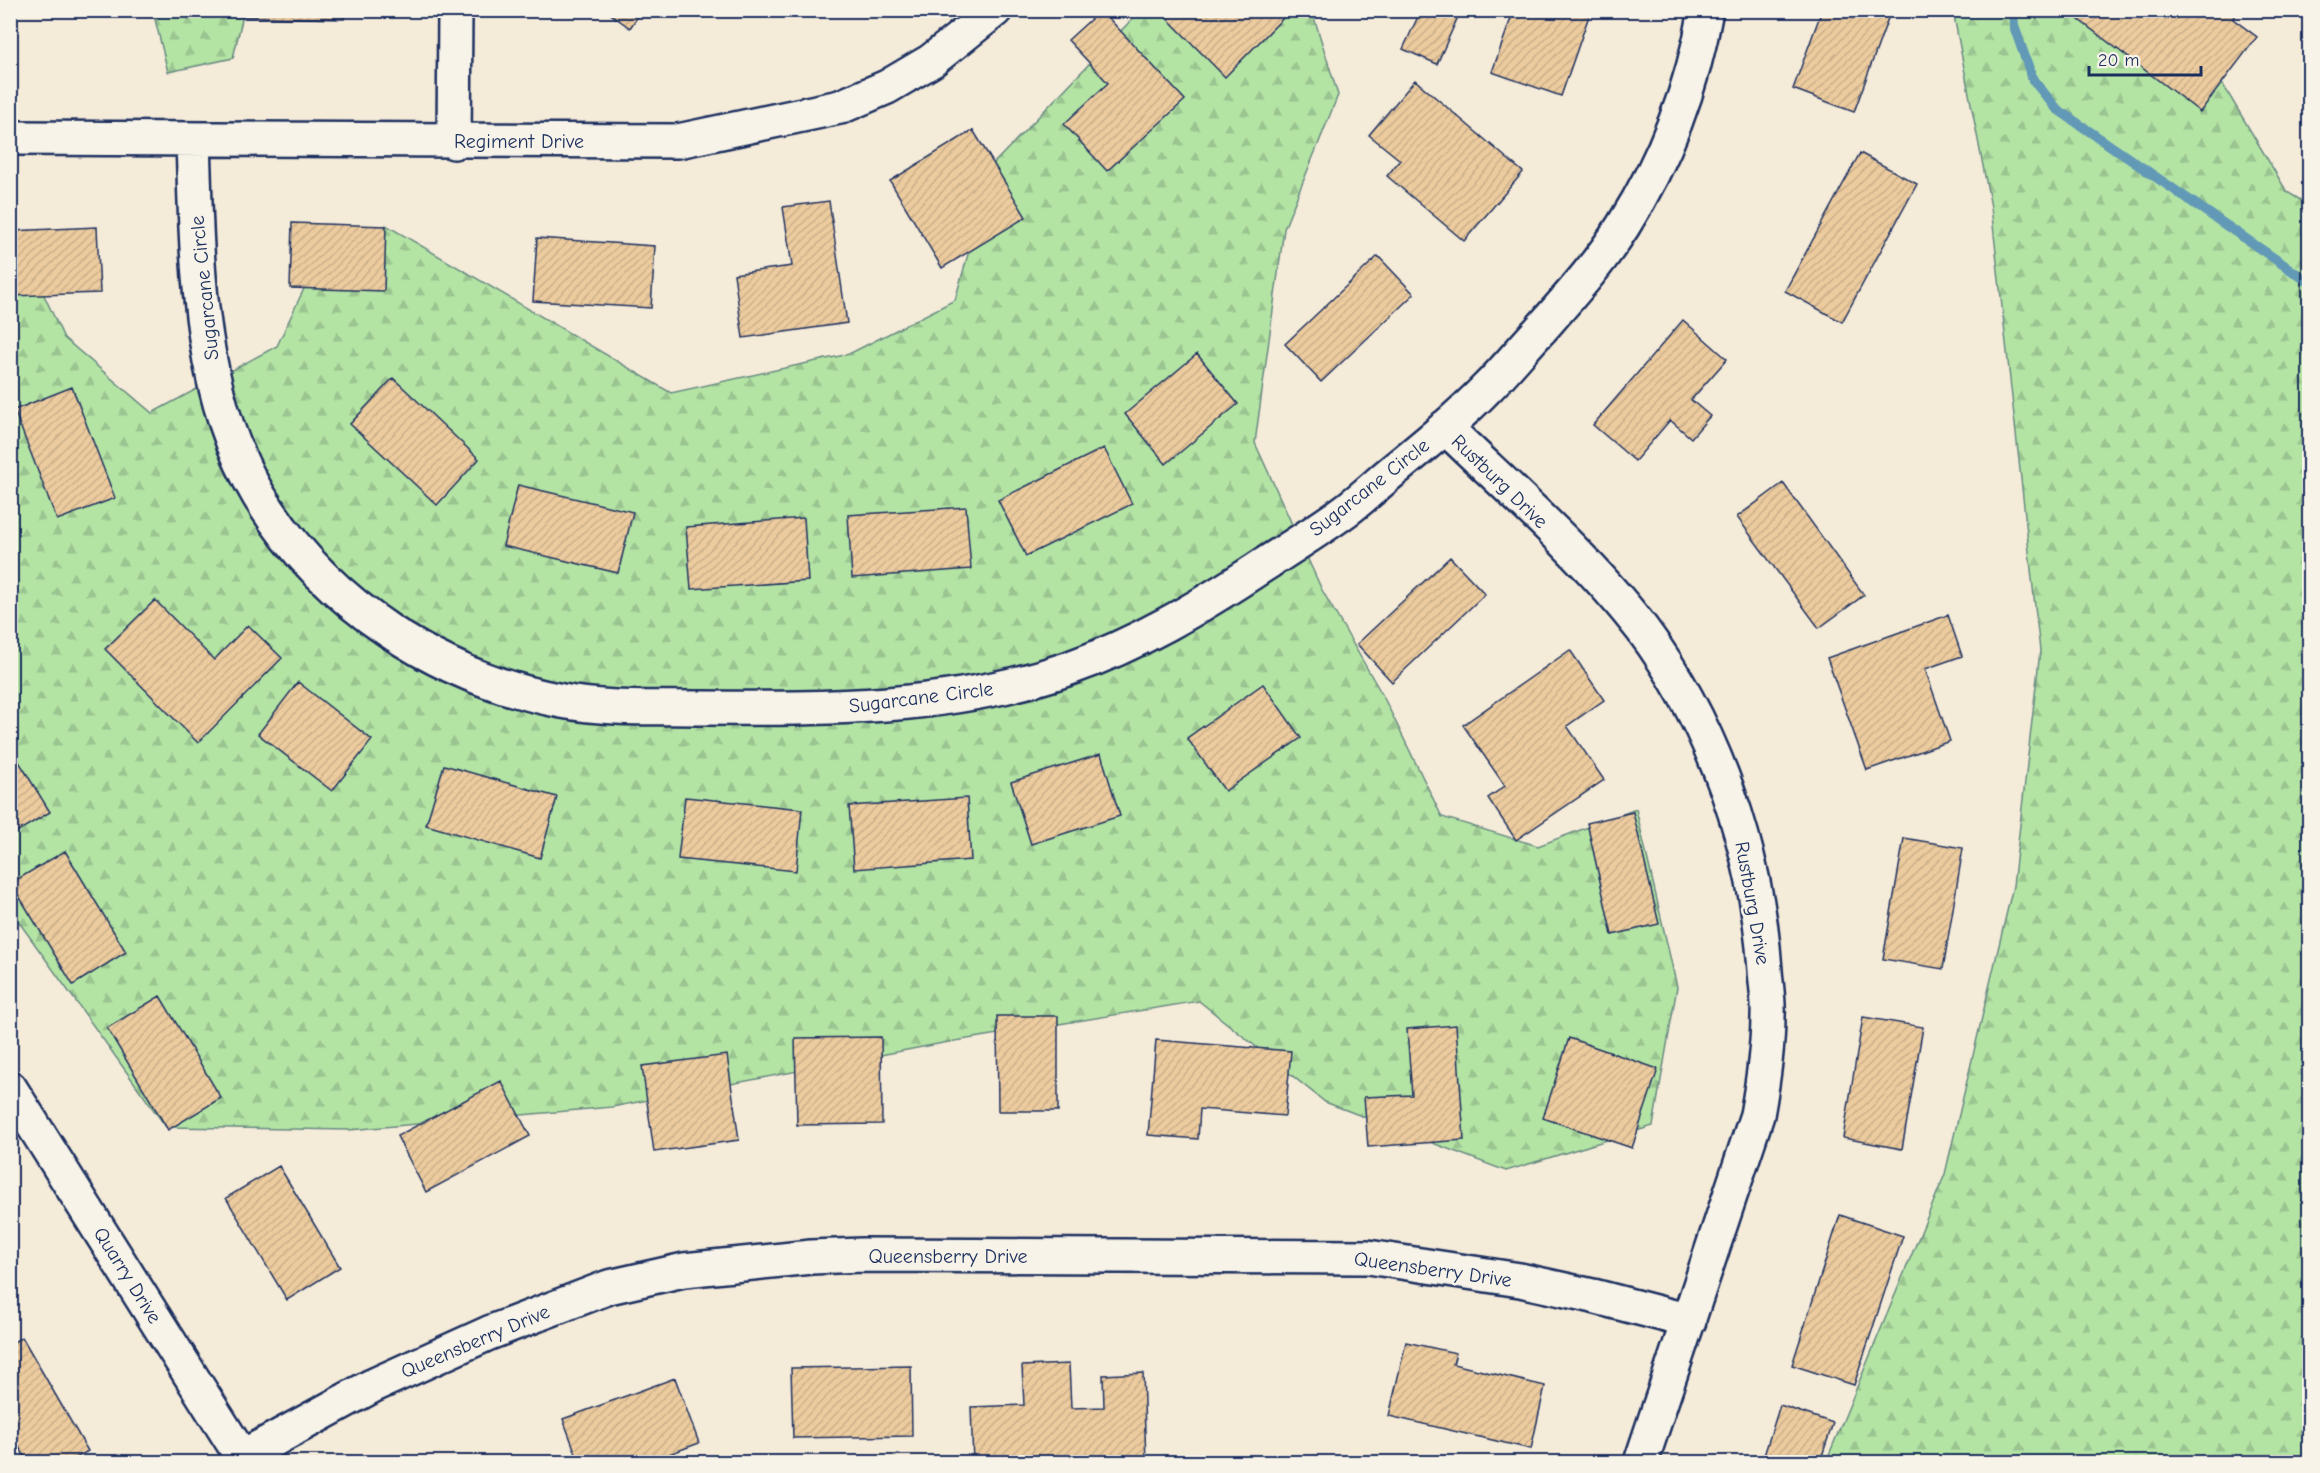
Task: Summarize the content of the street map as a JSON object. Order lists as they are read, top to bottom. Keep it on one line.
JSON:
{"streets":{"street":["Regiment Drive","Sugarcane Circle","Rustburg Drive","Queensberry Drive","Quarry Drive"]},"crossings":[["Regiment Drive","Sugarcane Circle"],["Sugarcane Circle","Rustburg Drive"],["Rustburg Drive","Queensberry Drive"],["Queensberry Drive","Quarry Drive"]],"scale_bar":"20 m"}
